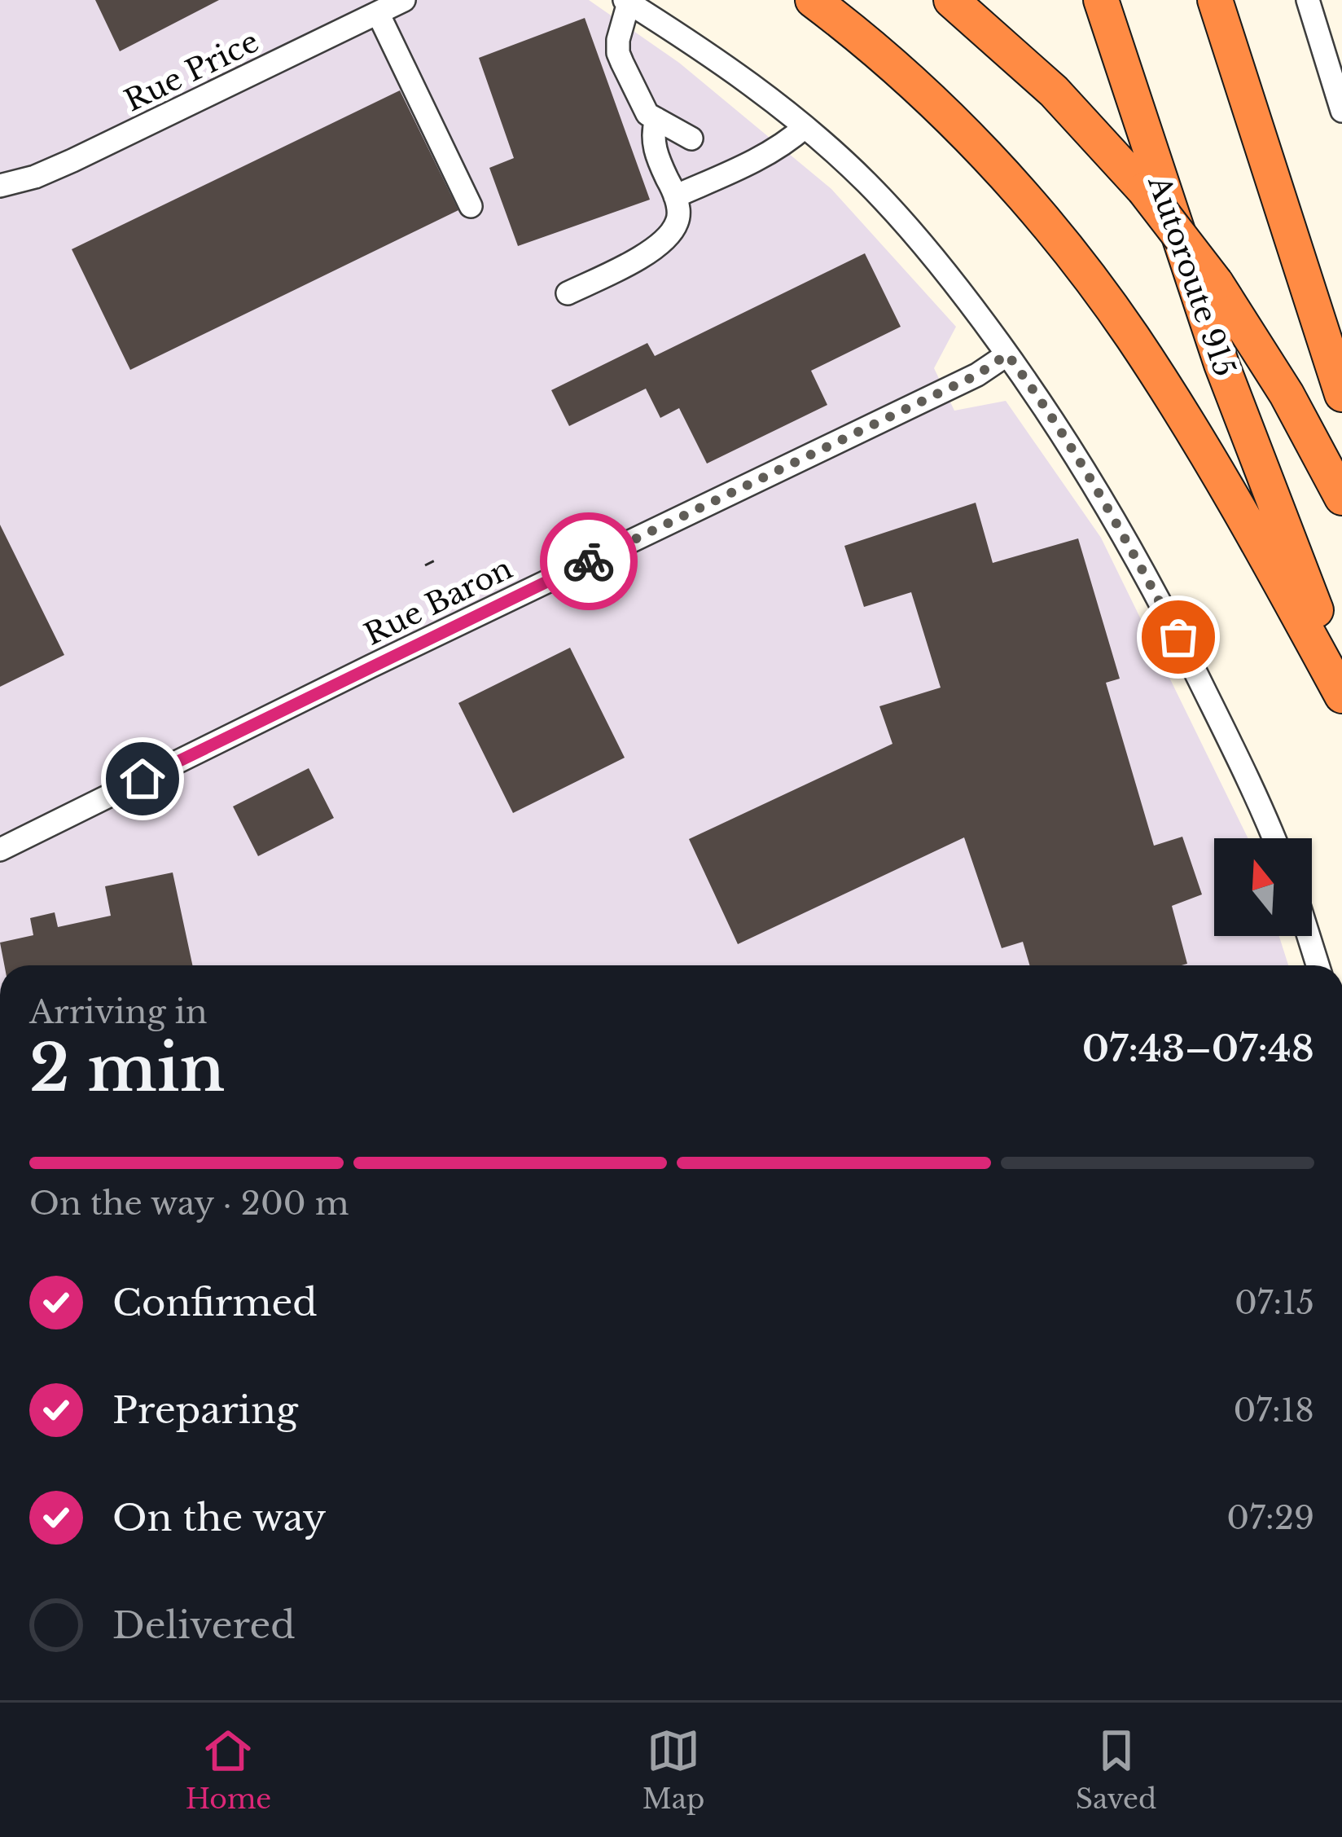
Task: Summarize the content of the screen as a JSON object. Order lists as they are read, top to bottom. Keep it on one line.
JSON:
{"streets":{"highway":["Autoroute 915"],"street":["Rue Price","Rue Baron"]},"north":"top","page":{"heading":["2 min","Arriving in","07:43–07:48"],"bar":"On the way · 200 m","list":[["Confirmed","07:15"],["Preparing","07:18"],["On the way","07:29"],"Delivered"],"tabs":["Home","Map","Saved"]}}
